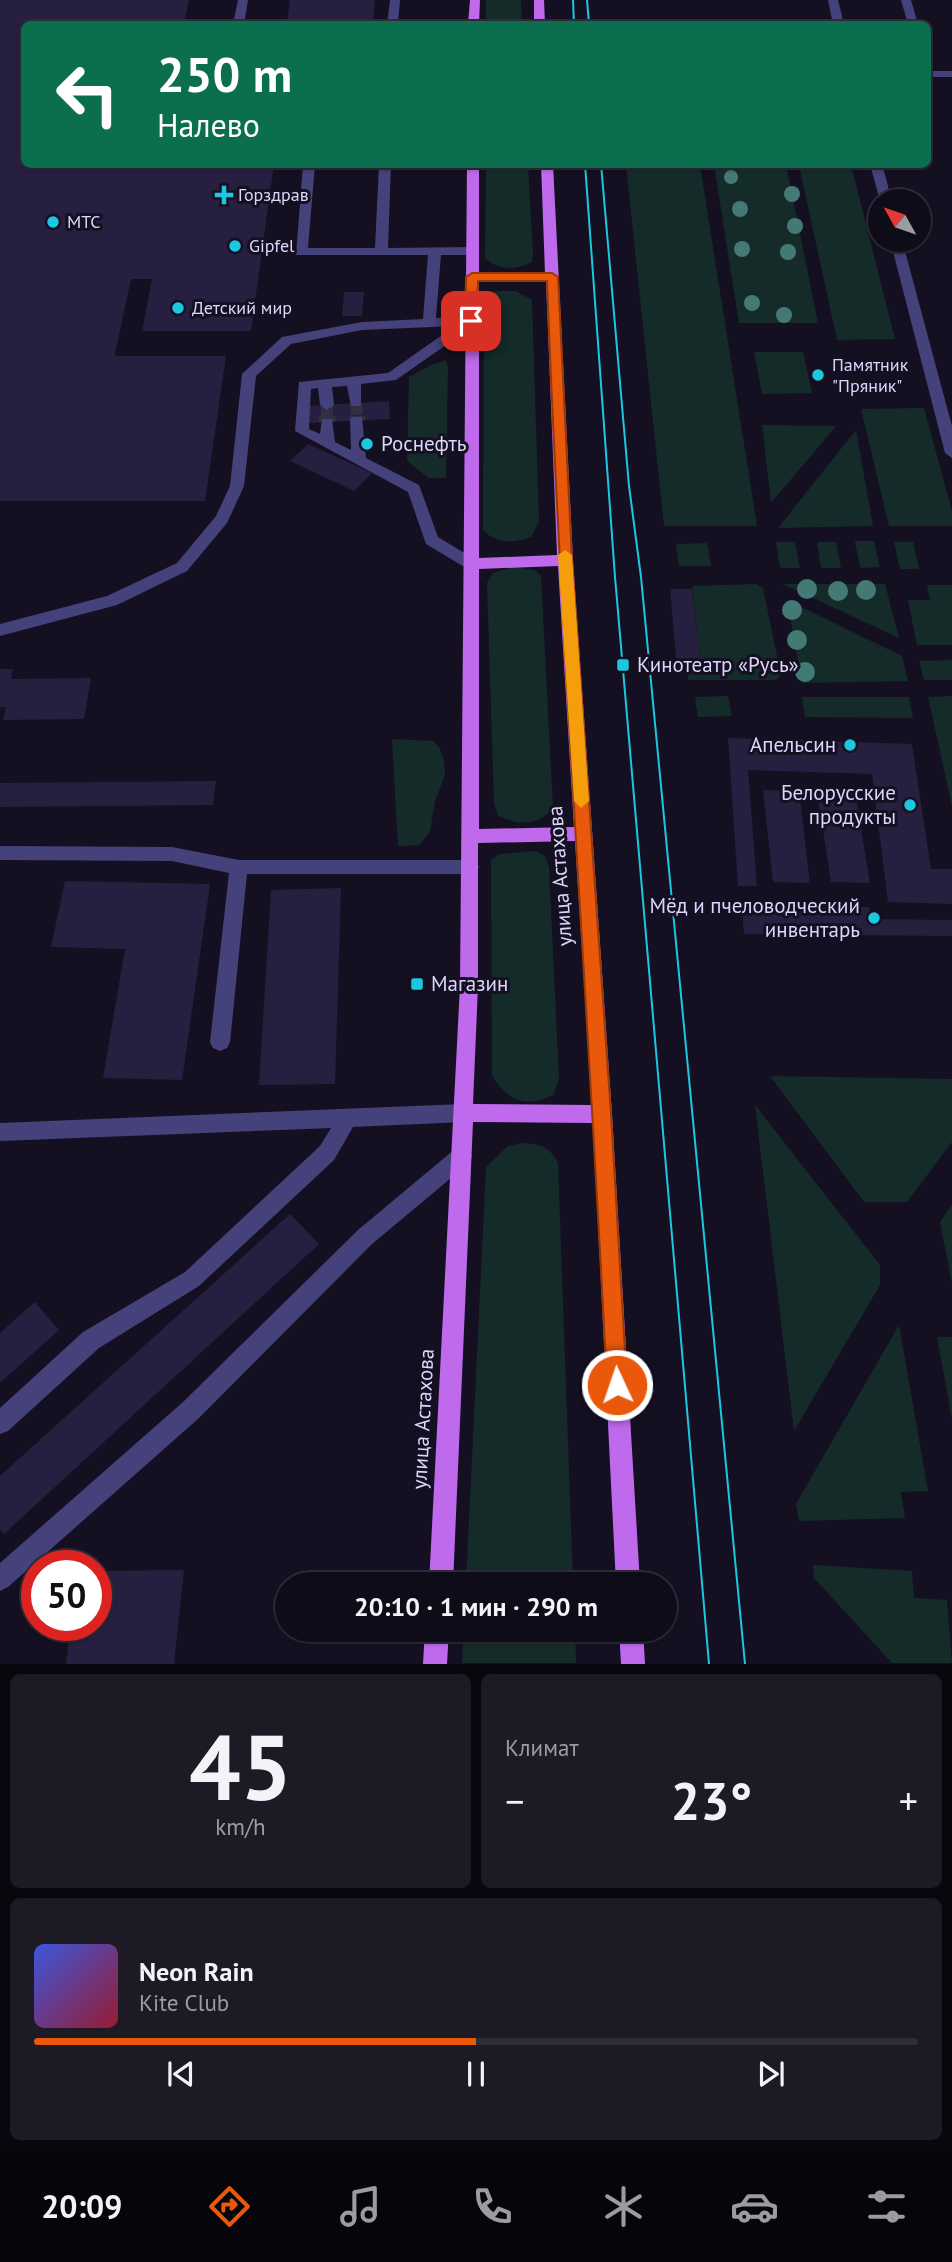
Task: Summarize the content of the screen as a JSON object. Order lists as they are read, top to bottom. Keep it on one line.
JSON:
{"streets":{"main road":["улица Астахова"]},"places":{"health":["Горздрав"],"other":["МТС","Gipfel","Детский мир","Памятник \"Пряник\"","Роснефть","Апельсин","Белорусские продукты","Мёд и пчеловодческий инвентарь"],"transit":["Кинотеатр «Русь»","Магазин"]},"north":"top left","page":{"turn":["250 m","Налево"],"limit":"50","trip":"20:10 · 1 мин · 290 m","tile":[["45","km/h"],"Климат"],"heat":["−","23°","+"],"song":["Neon Rain","Kite Club"],"tabs":"20:09"}}
